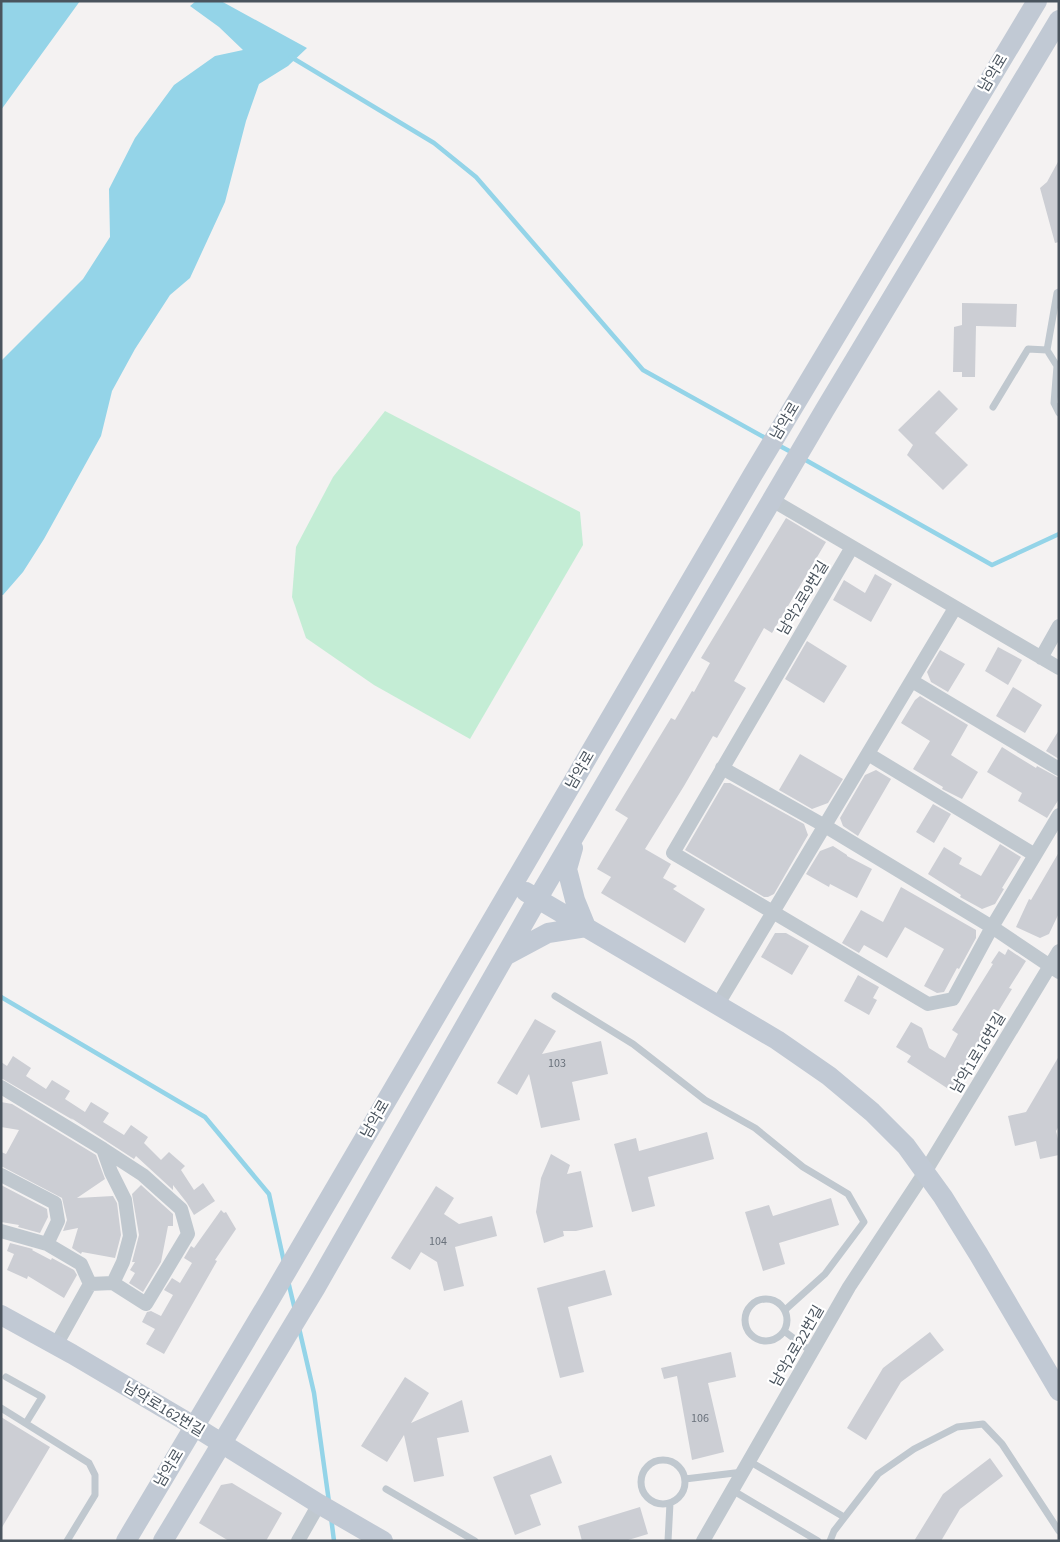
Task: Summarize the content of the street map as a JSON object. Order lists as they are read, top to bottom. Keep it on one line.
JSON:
{"streets":{"street":["남악로","남악2로9번길","남악1로16번길","남악2로22번길","남악로162번길"]},"crossings":[["남악로","남악로162번길"],["남악1로16번길","남악2로22번길"]],"house_numbers":["103","104","106"]}
